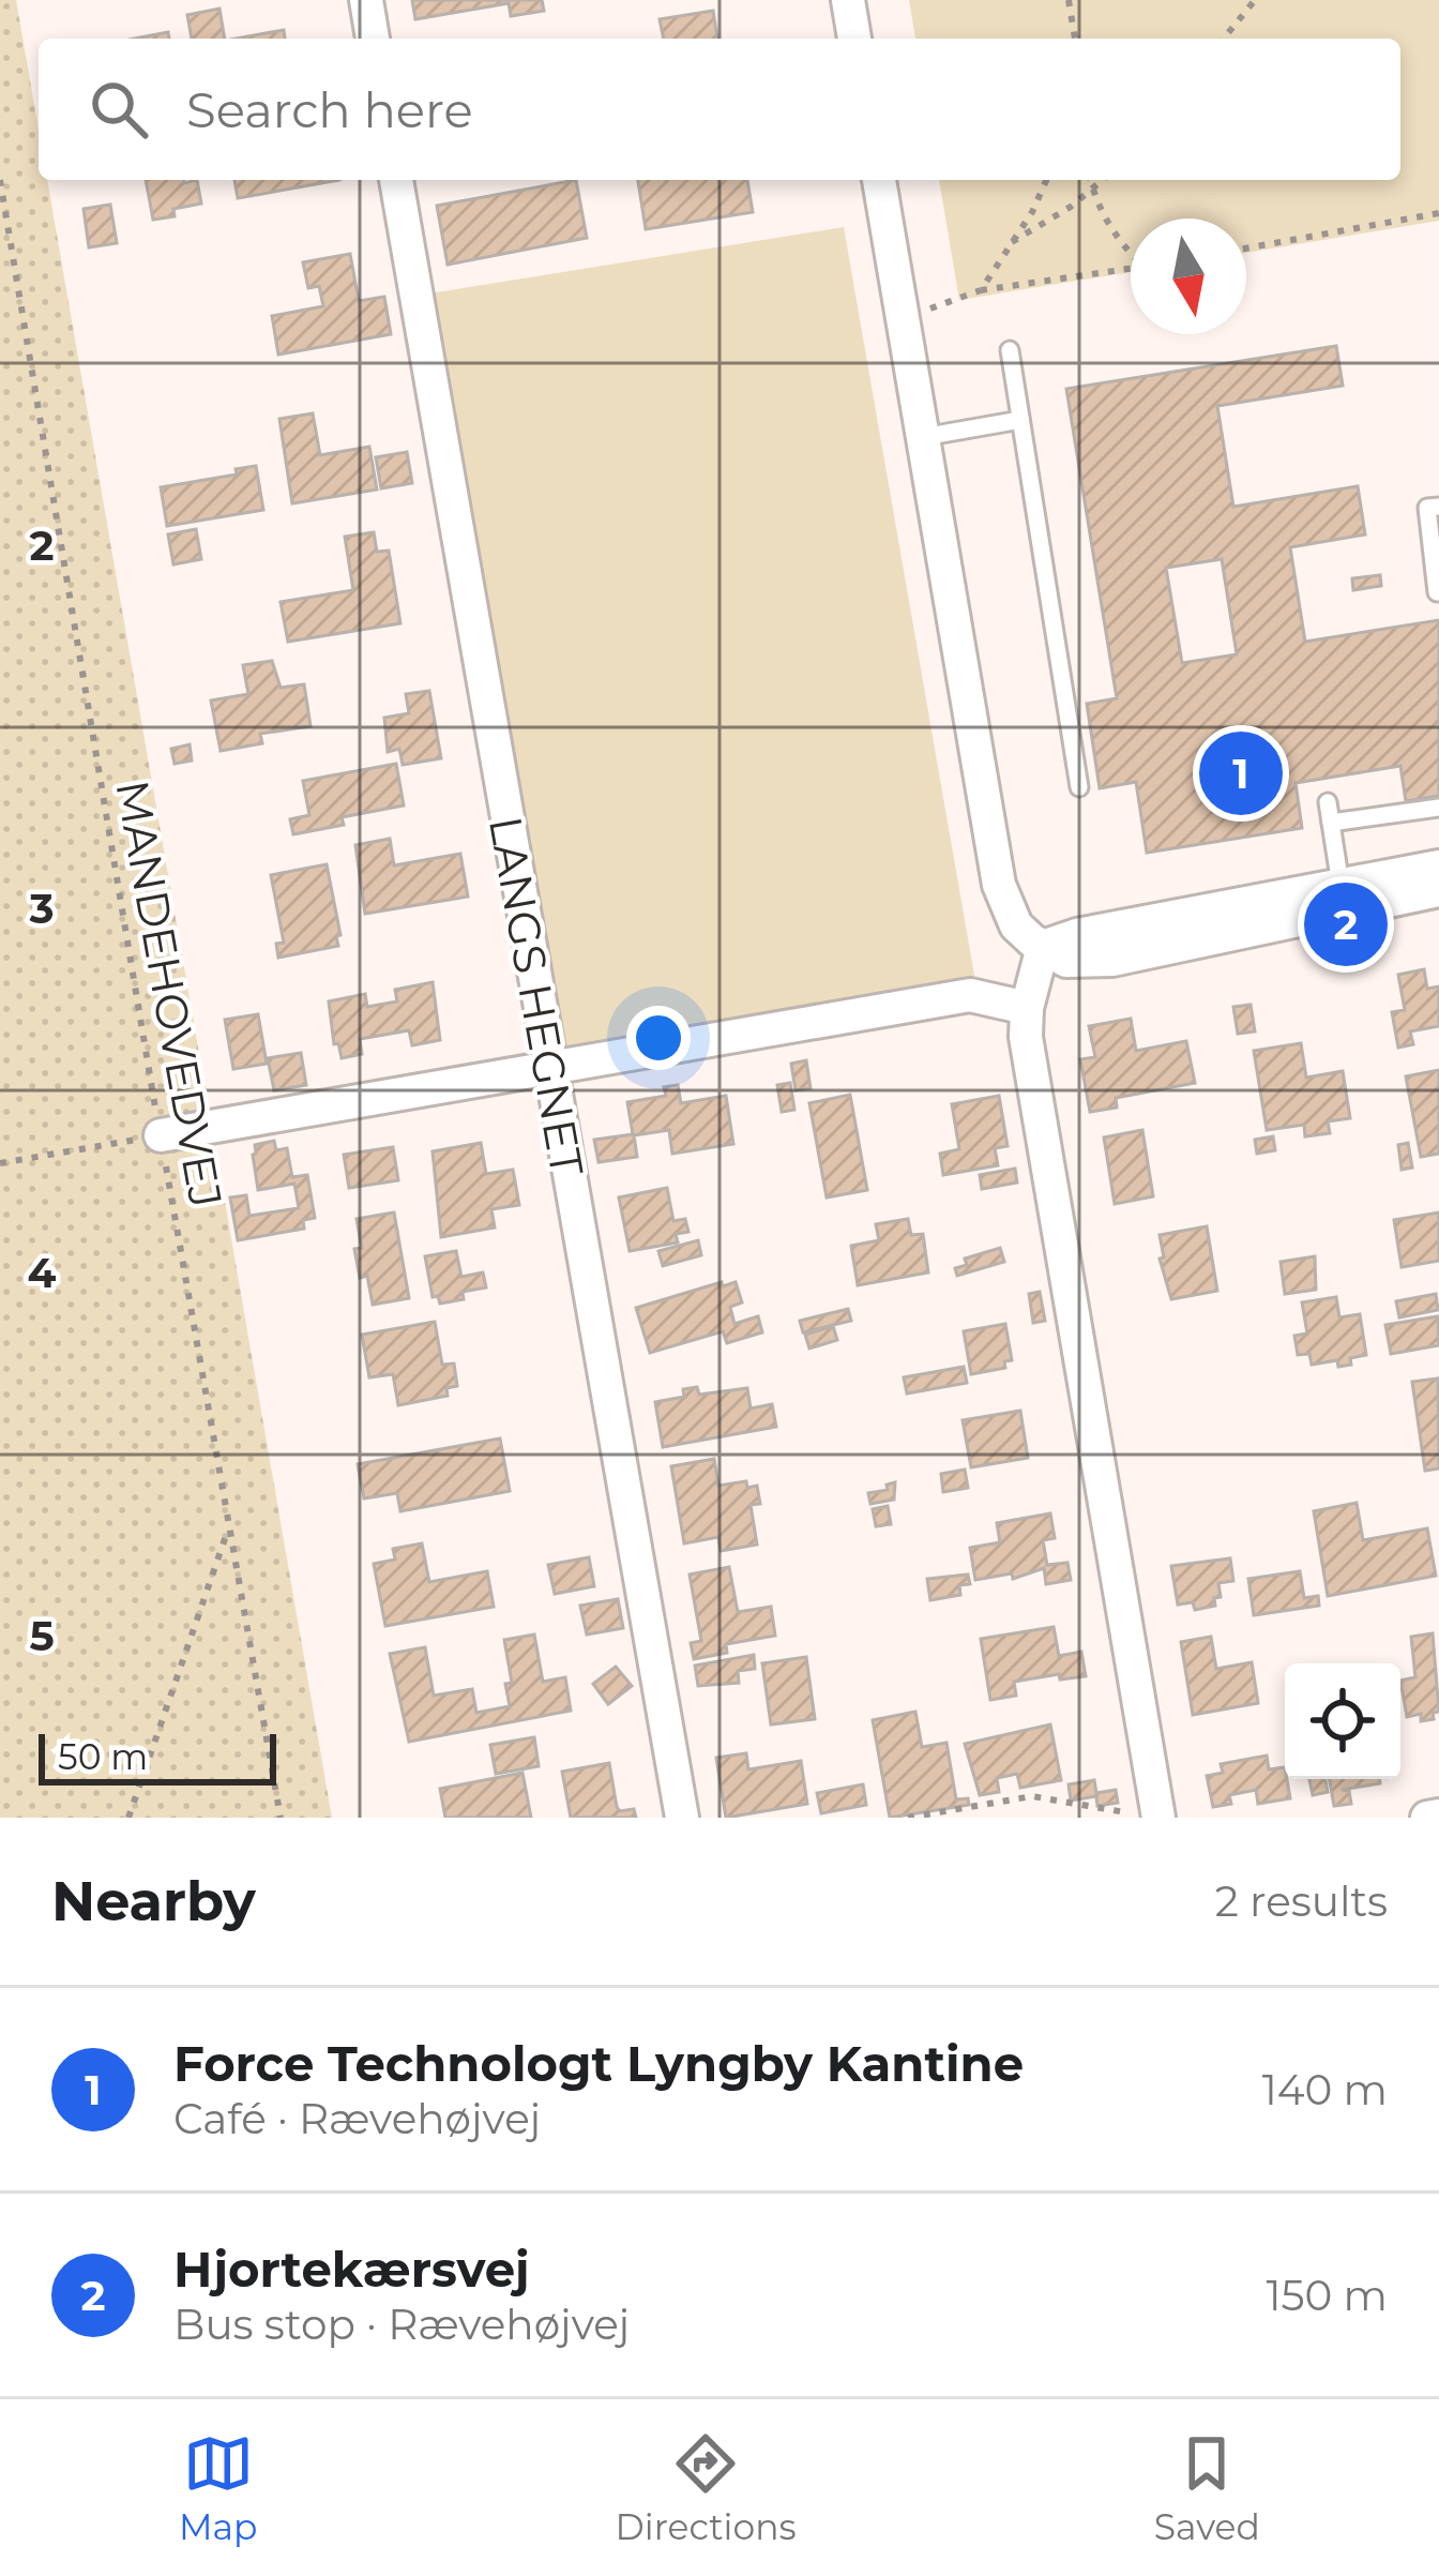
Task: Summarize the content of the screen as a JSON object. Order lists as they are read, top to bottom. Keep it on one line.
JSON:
{"streets":{"street":["LANGS HEGNET"],"path":["MANDEHOVEDVEJ"]},"scale_bar":"50 m","north":"bottom","page":{"search":"Search here","pins":["1","2"],"scale":"50 m","heading":["Nearby","2 results"],"list":[{"mark":"1","name":"Force Technologt Lyngby Kantine","note":"Café · Rævehøjvej","value":"140 m"},{"mark":"2","name":"Hjortekærsvej","note":"Bus stop · Rævehøjvej","value":"150 m"}],"nav":["Map","Directions","Saved"]},"grid":{"rows":["2","3","4","5"]}}
